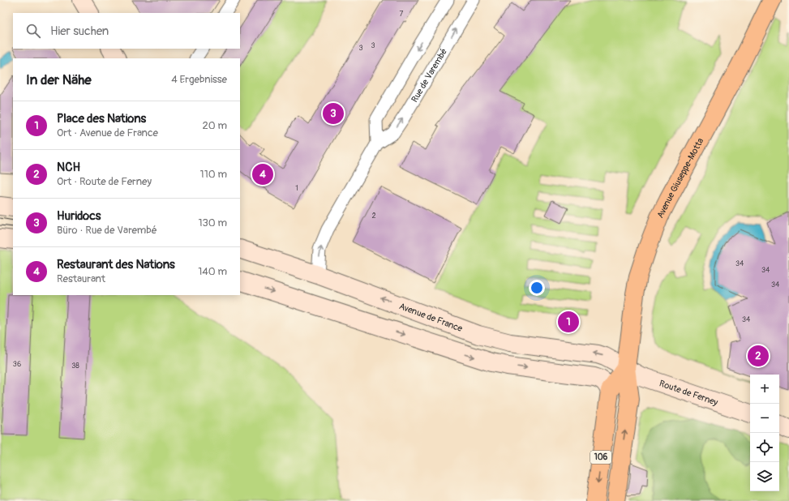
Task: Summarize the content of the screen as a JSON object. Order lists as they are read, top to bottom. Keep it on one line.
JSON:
{"streets":{"main road":["Avenue Giuseppe-Motta","Avenue de France","Route de Ferney","106"],"street":["Rue de Varembé"]},"crossings":[["Rue de Varembé","Avenue de France"],["Avenue Giuseppe-Motta","Avenue de France"],["Avenue Giuseppe-Motta","Route de Ferney"],["Avenue Giuseppe-Motta","106"],["Avenue de France","Route de Ferney"],["Avenue de France","106"],["Route de Ferney","106"]],"house_numbers":["7","3","3","1","2","34","34","34","34","36","38"],"page":{"search":"Hier suchen","heading":["In der Nähe","4 Ergebnisse"],"list":[{"mark":"1","name":"Place des Nations","note":"Ort · Avenue de France","value":"20 m"},{"mark":"2","name":"NCH","note":"Ort · Route de Ferney","value":"110 m"},{"mark":"3","name":"Huridocs","note":"Büro · Rue de Varembé","value":"130 m"},{"mark":"4","name":"Restaurant des Nations","note":"Restaurant","value":"140 m"}],"pins":["3","4","1","2"],"map_buttons":["+","−"]}}
